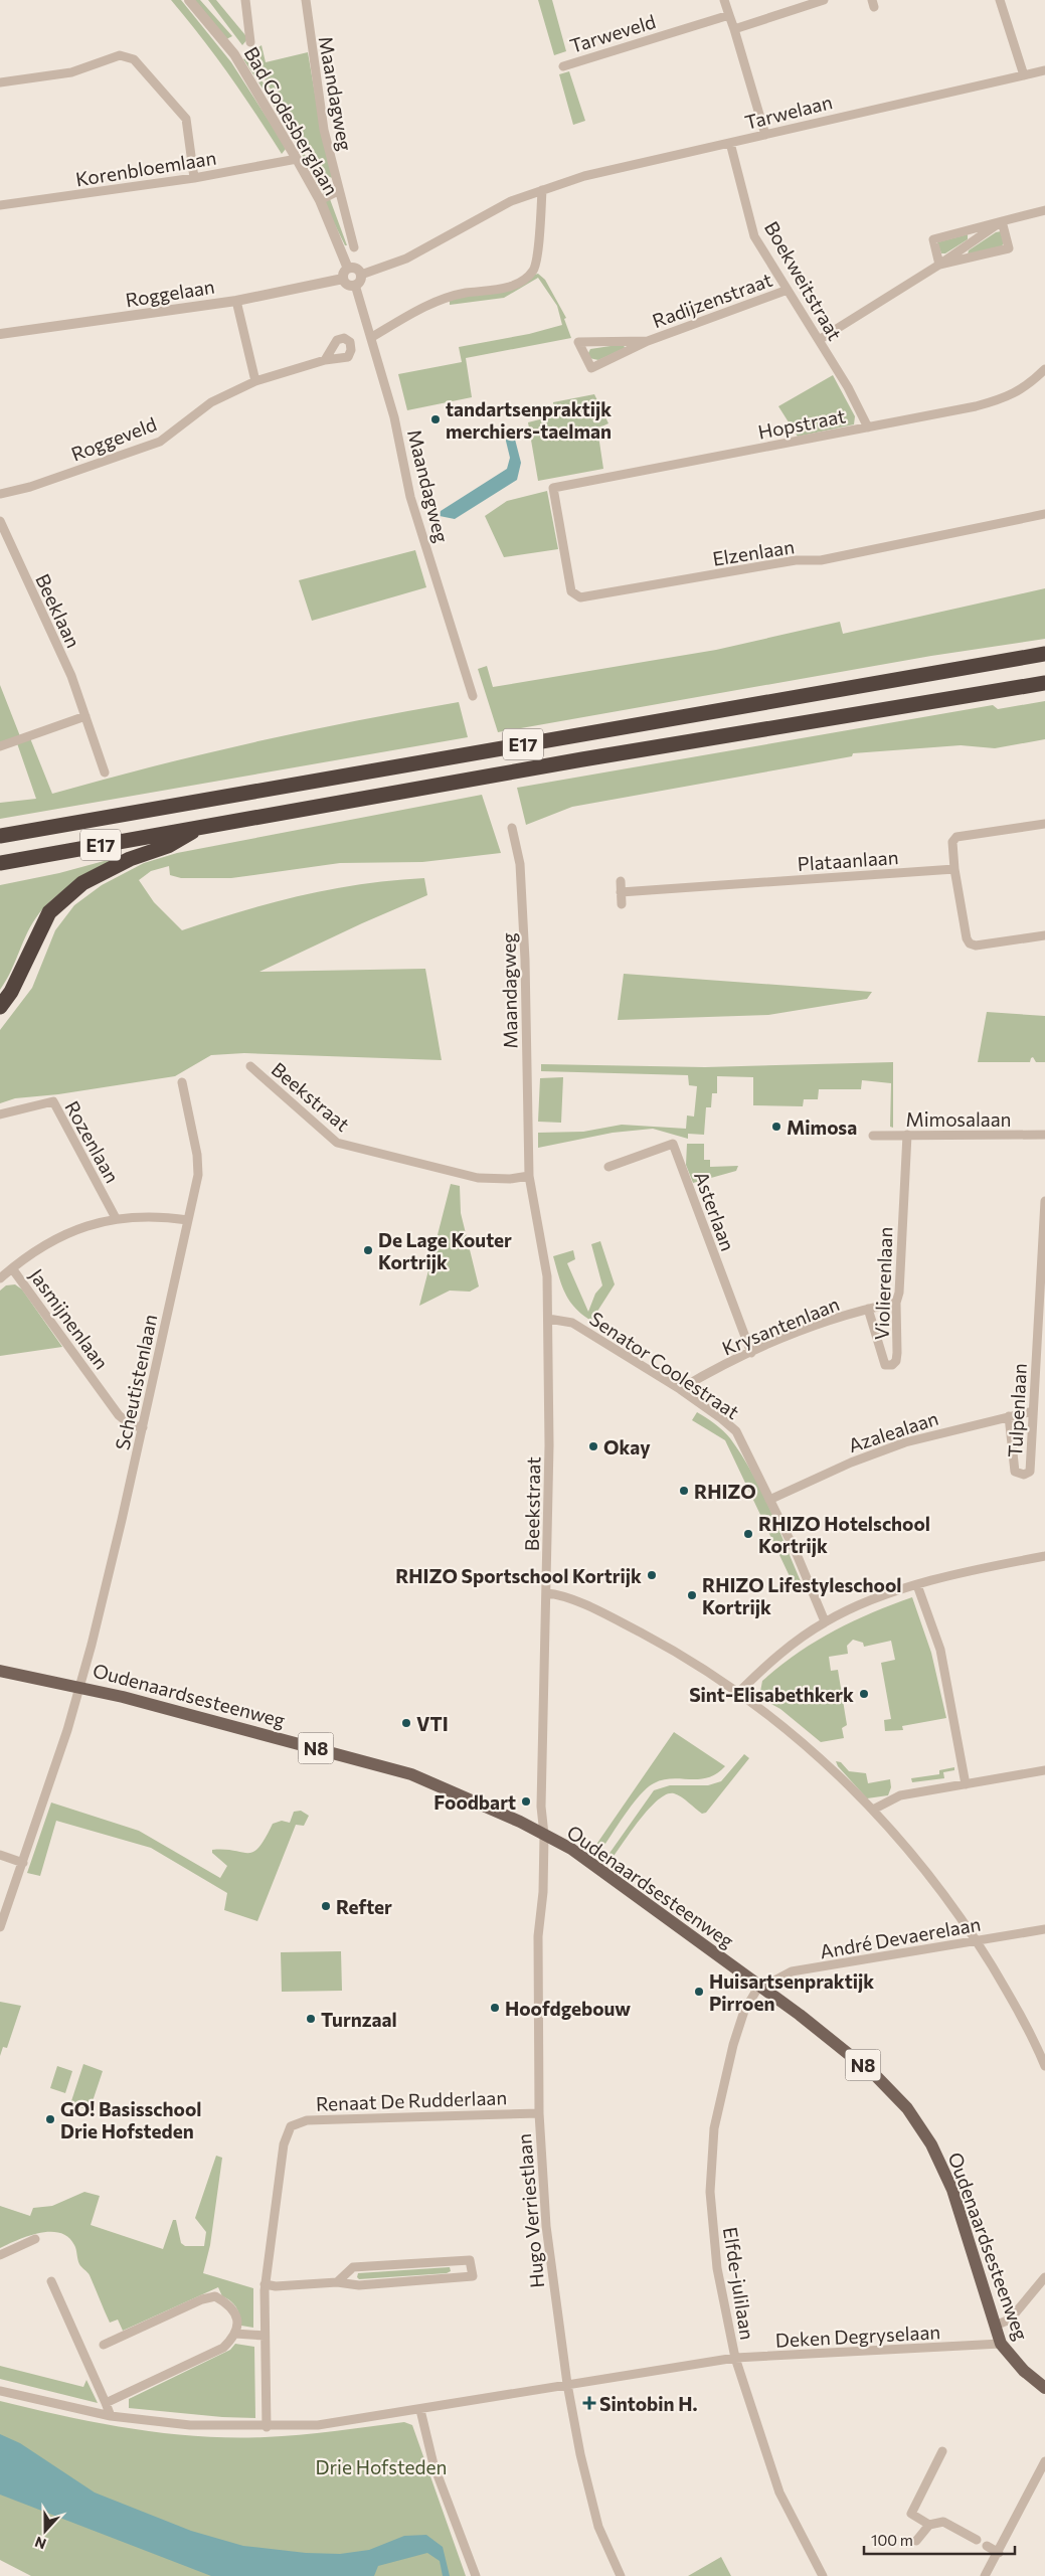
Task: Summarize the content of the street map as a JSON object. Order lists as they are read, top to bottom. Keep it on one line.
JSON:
{"streets":{"highway":["E17"],"main road":["Oudenaardsesteenweg","N8"],"street":["Tarweveld","Maandagweg","Tarwelaan","Bad Godesberglaan","Korenbloemlaan","Boekweitstraat","Roggelaan","Radijzenstraat","Hopstraat","Roggeveld","Elzenlaan","Beeklaan","Plataanlaan","Beekstraat","Mimosalaan","Rozenlaan","Asterlaan","Violierenlaan","Jasmijnenlaan","Krysantenlaan","Senator Coolestraat","Scheutistenlaan","Tulpenlaan","Azalealaan","André Devaerelaan","Renaat De Rudderlaan","Hugo Verriestlaan","Elfde-julilaan","Deken Degryselaan"]},"crossings":[["Maandagweg","Tarwelaan"],["Maandagweg","Bad Godesberglaan"],["Maandagweg","Roggelaan"],["Maandagweg","Beekstraat"],["Tarwelaan","Bad Godesberglaan"],["Tarwelaan","Boekweitstraat"],["Tarwelaan","Roggelaan"],["Bad Godesberglaan","Korenbloemlaan"],["Bad Godesberglaan","Roggelaan"],["Boekweitstraat","Radijzenstraat"],["Boekweitstraat","Hopstraat"],["Hopstraat","Elzenlaan"],["Beekstraat","Senator Coolestraat"],["Beekstraat","Oudenaardsesteenweg"],["Beekstraat","Hugo Verriestlaan"],["Mimosalaan","Violierenlaan"],["Asterlaan","Krysantenlaan"],["Violierenlaan","Krysantenlaan"],["Jasmijnenlaan","Scheutistenlaan"],["Krysantenlaan","Senator Coolestraat"],["Senator Coolestraat","Azalealaan"],["Scheutistenlaan","Oudenaardsesteenweg"],["Tulpenlaan","Azalealaan"],["Oudenaardsesteenweg","André Devaerelaan"],["Oudenaardsesteenweg","Hugo Verriestlaan"],["Oudenaardsesteenweg","Elfde-julilaan"],["Oudenaardsesteenweg","Deken Degryselaan"],["André Devaerelaan","Elfde-julilaan"],["Renaat De Rudderlaan","Hugo Verriestlaan"],["Hugo Verriestlaan","Deken Degryselaan"],["Elfde-julilaan","Deken Degryselaan"]],"parks":["Drie Hofsteden"],"places":{"other":["tandartsenpraktijk merchiers-taelman","Mimosa","De Lage Kouter Kortrijk","Okay","RHIZO","RHIZO Hotelschool Kortrijk","RHIZO Sportschool Kortrijk","RHIZO Lifestyleschool Kortrijk","Sint-Elisabethkerk","VTI","Foodbart","Refter","Huisartsenpraktijk Pirroen","Hoofdgebouw","Turnzaal","GO! Basisschool Drie Hofsteden"],"health":["Sintobin H."]},"scale_bar":"100 m","north":"bottom"}
